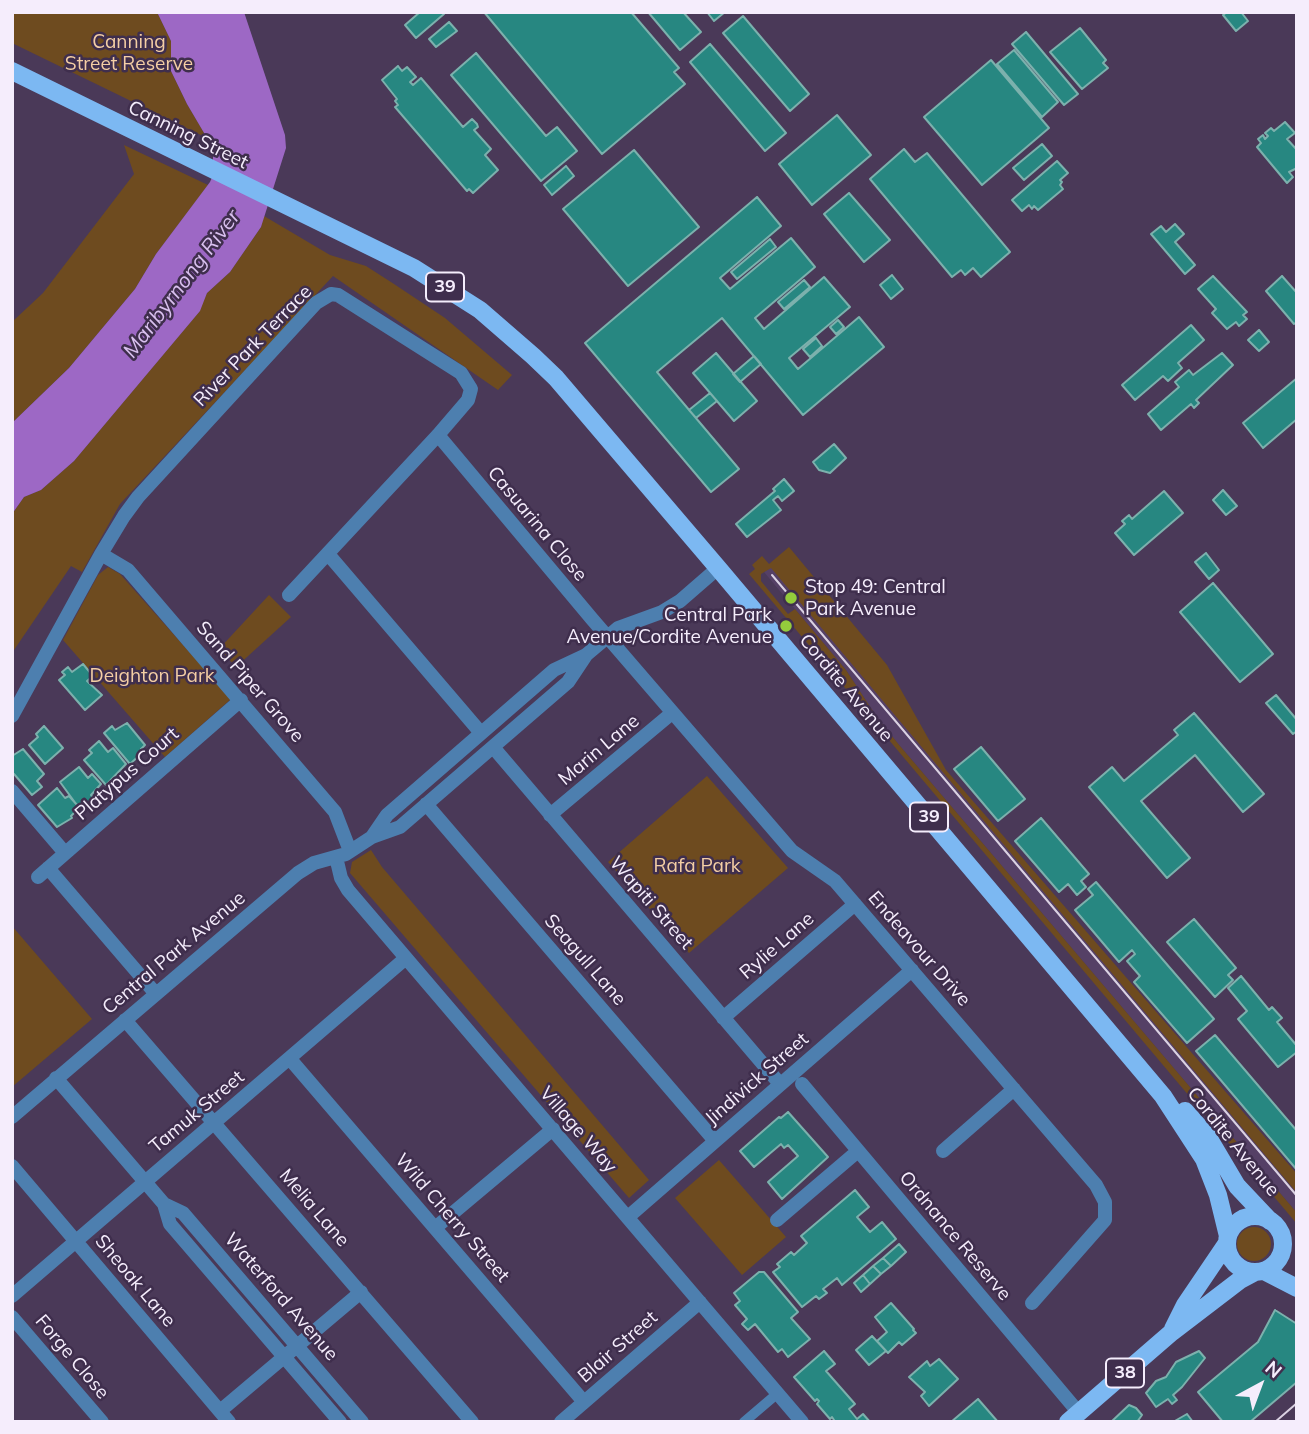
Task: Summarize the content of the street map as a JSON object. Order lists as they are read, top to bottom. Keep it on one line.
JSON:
{"streets":{"main road":["Canning Street","39","Cordite Avenue","38"],"street":["River Park Terrace","Casuarina Close","Sand Piper Grove","Marin Lane","Platypus Court","Wapiti Street","Rylie Lane","Endeavour Drive","Central Park Avenue","Seagull Lane","Jindivick Street","Tamuk Street","Village Way","Melia Lane","Wild Cherry Street","Ordnance Reserve","Sheoak Lane","Waterford Avenue","Blair Street","Forge Close"]},"crossings":[["Canning Street","Cordite Avenue"],["River Park Terrace","Casuarina Close"],["River Park Terrace","Sand Piper Grove"],["Casuarina Close","Endeavour Drive"],["Casuarina Close","Central Park Avenue"],["Sand Piper Grove","Platypus Court"],["Sand Piper Grove","Central Park Avenue"],["Sand Piper Grove","Village Way"],["Cordite Avenue","Central Park Avenue"],["Cordite Avenue","38"],["Marin Lane","Wapiti Street"],["Marin Lane","Endeavour Drive"],["Platypus Court","Central Park Avenue"],["Wapiti Street","Rylie Lane"],["Wapiti Street","Central Park Avenue"],["Wapiti Street","Jindivick Street"],["Rylie Lane","Endeavour Drive"],["Endeavour Drive","Central Park Avenue"],["Endeavour Drive","Jindivick Street"],["Central Park Avenue","Seagull Lane"],["Central Park Avenue","Village Way"],["Central Park Avenue","Melia Lane"],["Central Park Avenue","Waterford Avenue"],["Seagull Lane","Jindivick Street"],["Jindivick Street","Village Way"],["Tamuk Street","Village Way"],["Tamuk Street","Melia Lane"],["Tamuk Street","Wild Cherry Street"],["Tamuk Street","Sheoak Lane"],["Tamuk Street","Waterford Avenue"],["Village Way","Blair Street"],["Wild Cherry Street","Blair Street"],["Ordnance Reserve","38"]],"water":["Maribyrnong River"],"parks":["Canning Street Reserve","Deighton Park","Rafa Park"],"places":["Stop 49: Central Park Avenue","Central Park Avenue/Cordite Avenue"],"north":"top right"}
